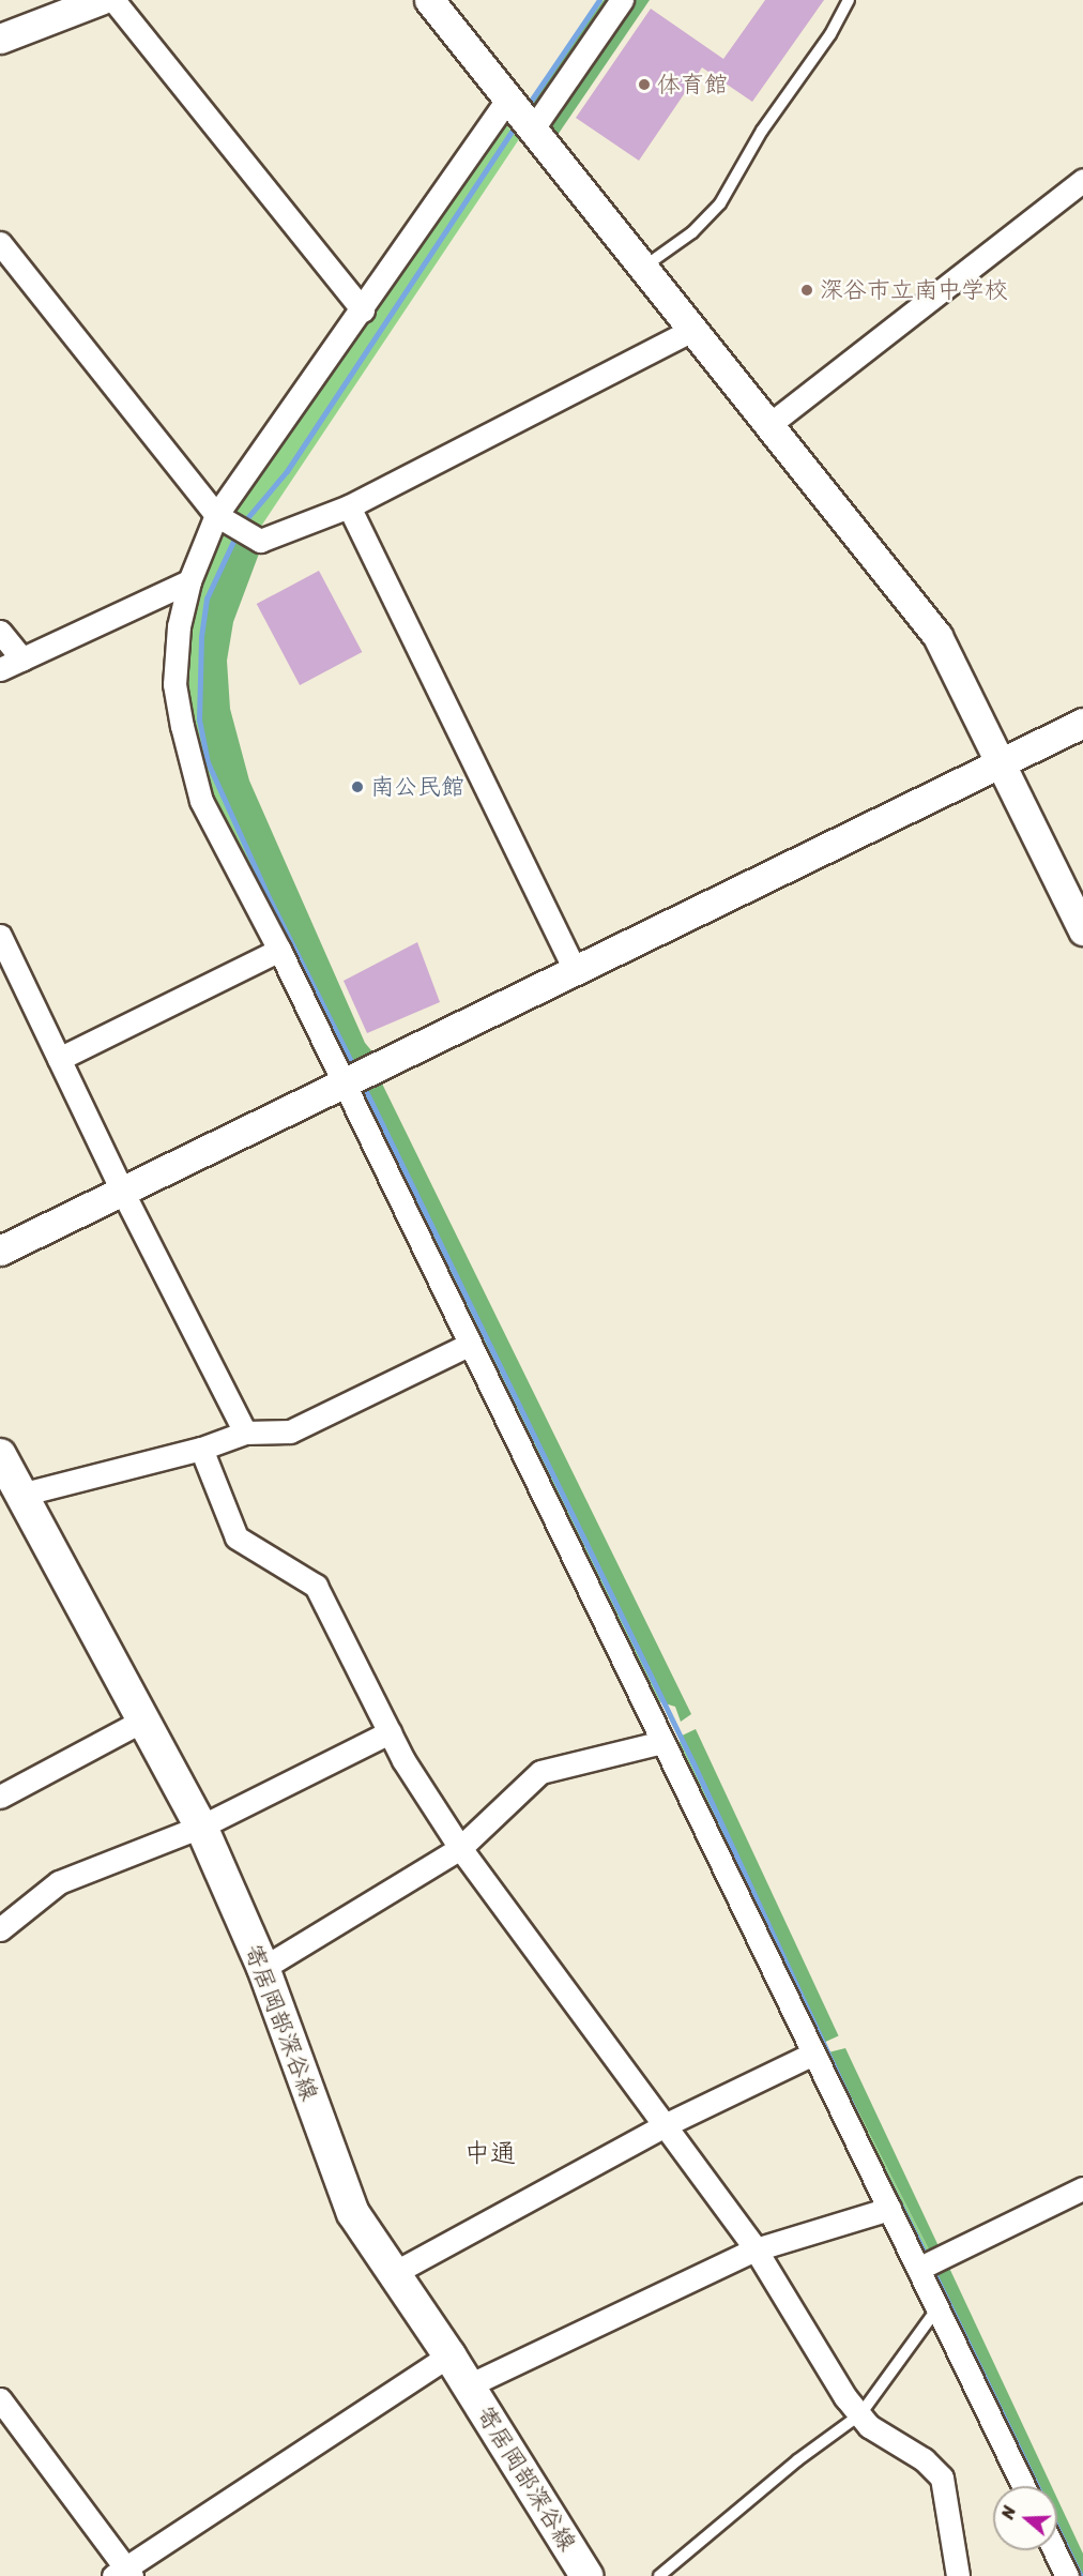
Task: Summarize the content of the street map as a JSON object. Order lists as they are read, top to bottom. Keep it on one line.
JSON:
{"streets":{"main road":["寄居岡部深谷線"]},"districts":["中通"],"places":["体育館","深谷市立南中学校","南公民館"],"north":"left"}
